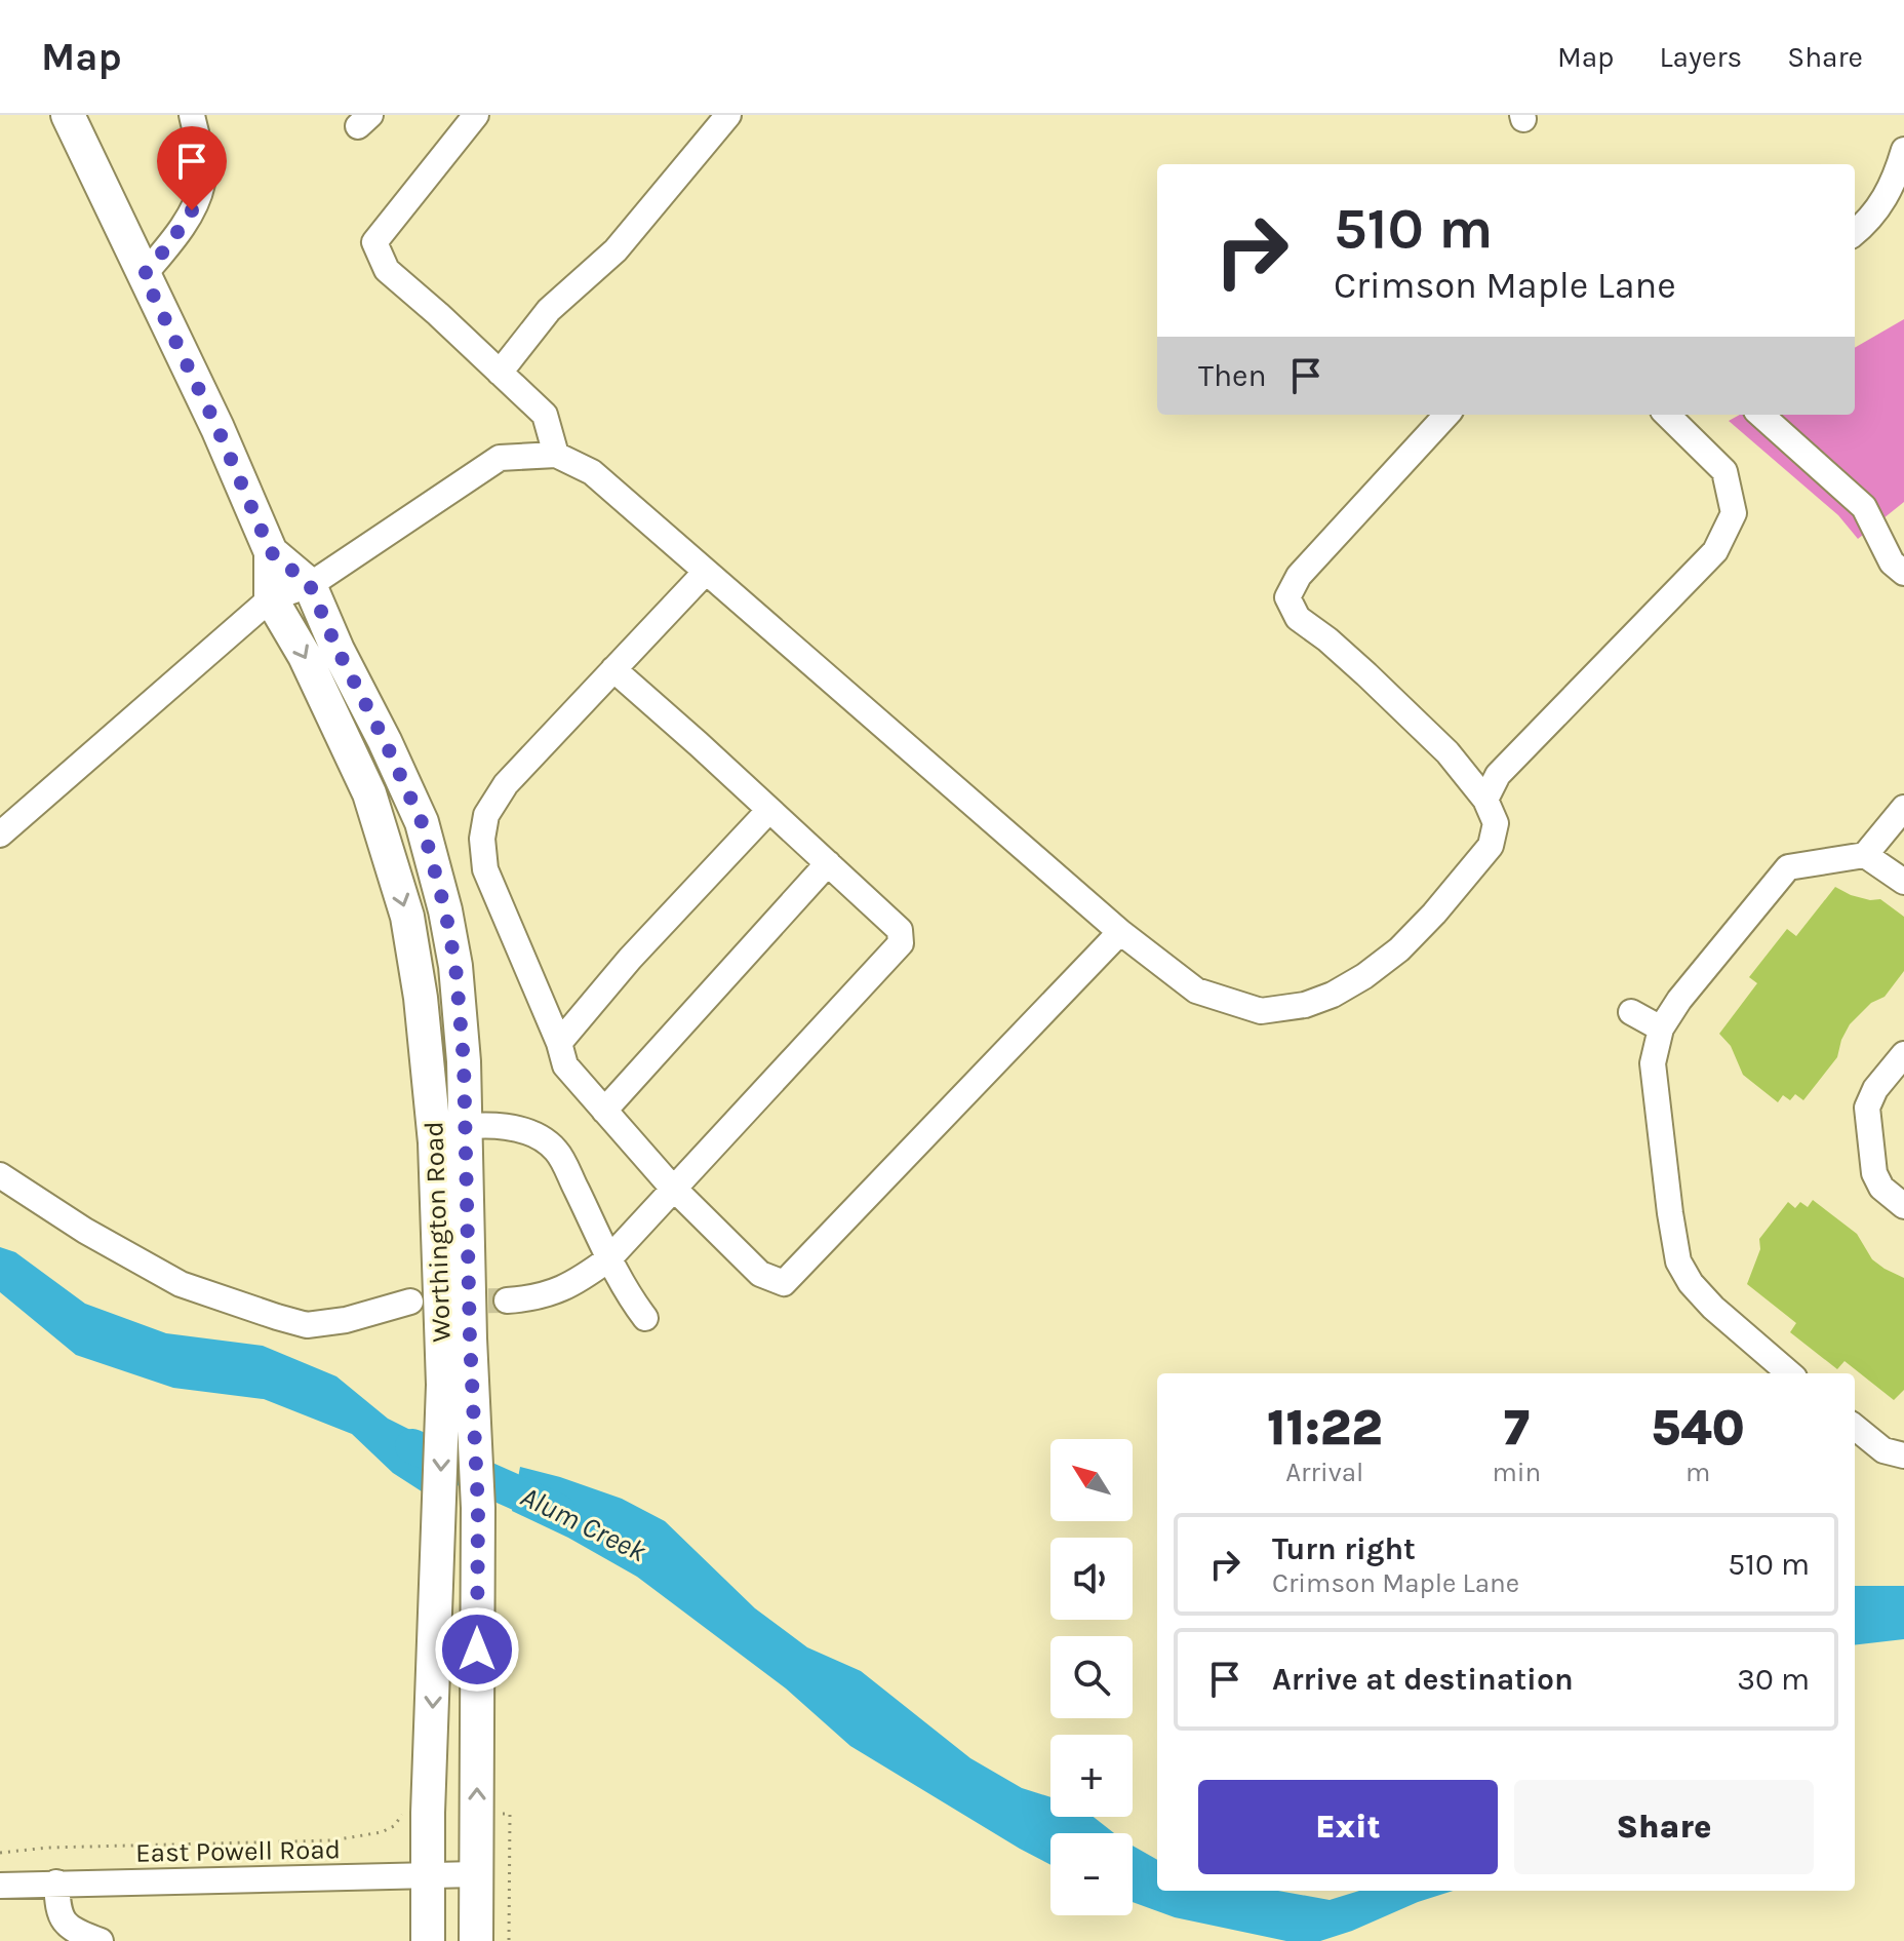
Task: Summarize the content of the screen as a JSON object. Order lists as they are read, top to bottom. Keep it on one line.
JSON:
{"streets":{"main road":["Worthington Road"],"street":["East Powell Road"]},"crossings":[["Worthington Road","East Powell Road"]],"water":["Alum Creek"],"north":"top left","page":{"header":"Map","nav":["Map","Layers","Share"],"turn":["510 m","Crimson Maple Lane"],"then":"Then","eta":["11:22","Arrival","7","min","540","m"],"map_buttons":["+","−"],"list":[{"name":"Turn right","note":"Crimson Maple Lane","value":"510 m"},{"name":"Arrive at destination","value":"30 m"}],"buttons":["Exit","Share"]}}
